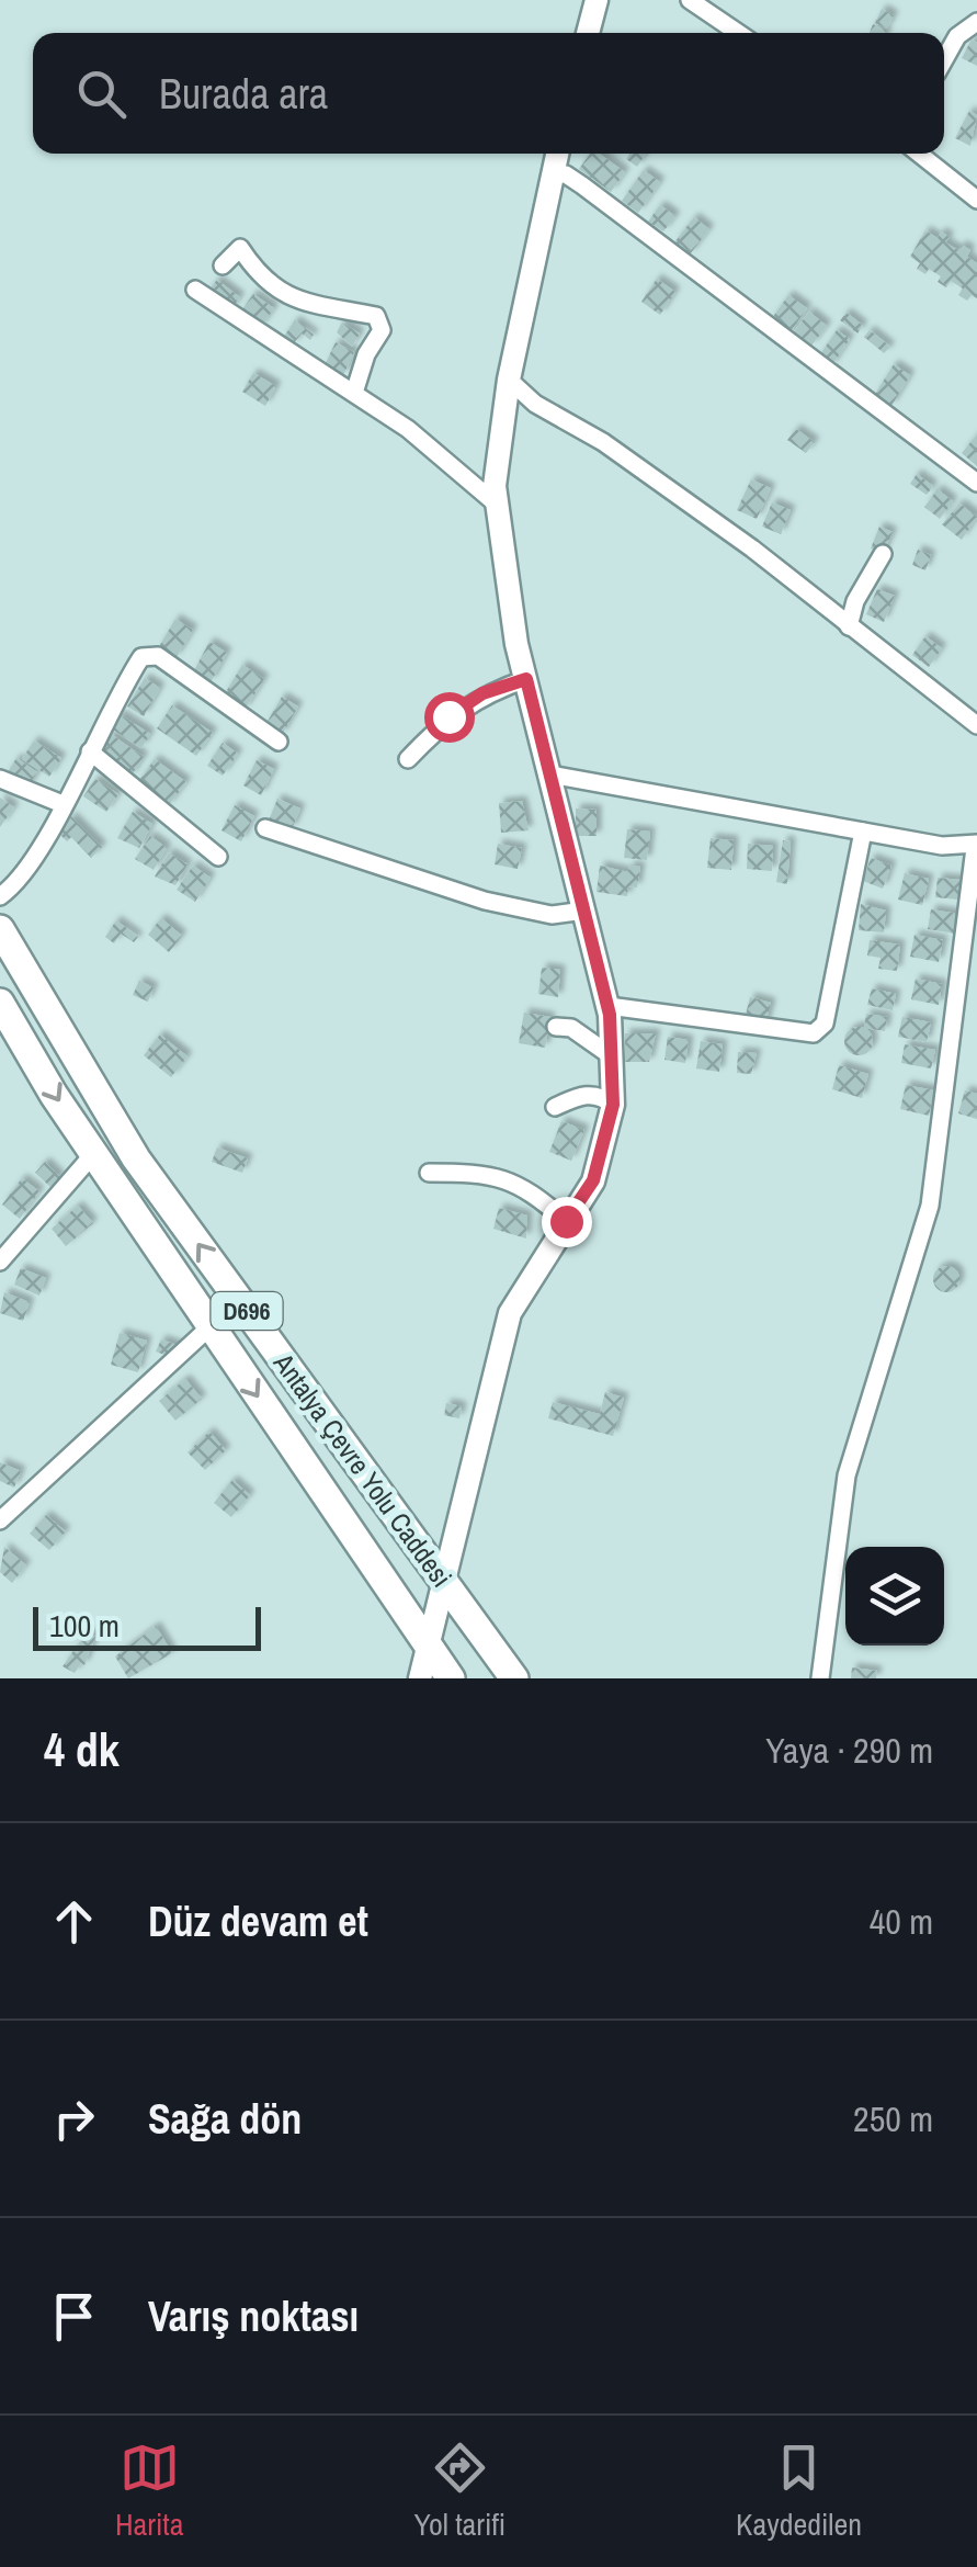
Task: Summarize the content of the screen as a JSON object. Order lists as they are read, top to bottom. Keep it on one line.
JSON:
{"streets":{"highway":["D696","Antalya Çevre Yolu Caddesi"]},"scale_bar":"100 m","page":{"search":"Burada ara","scale":"100 m","heading":["4 dk","Yaya · 290 m"],"list":[["Düz devam et","40 m"],["Sağa dön","250 m"],"Varış noktası"],"nav":["Harita","Yol tarifi","Kaydedilen"]}}
